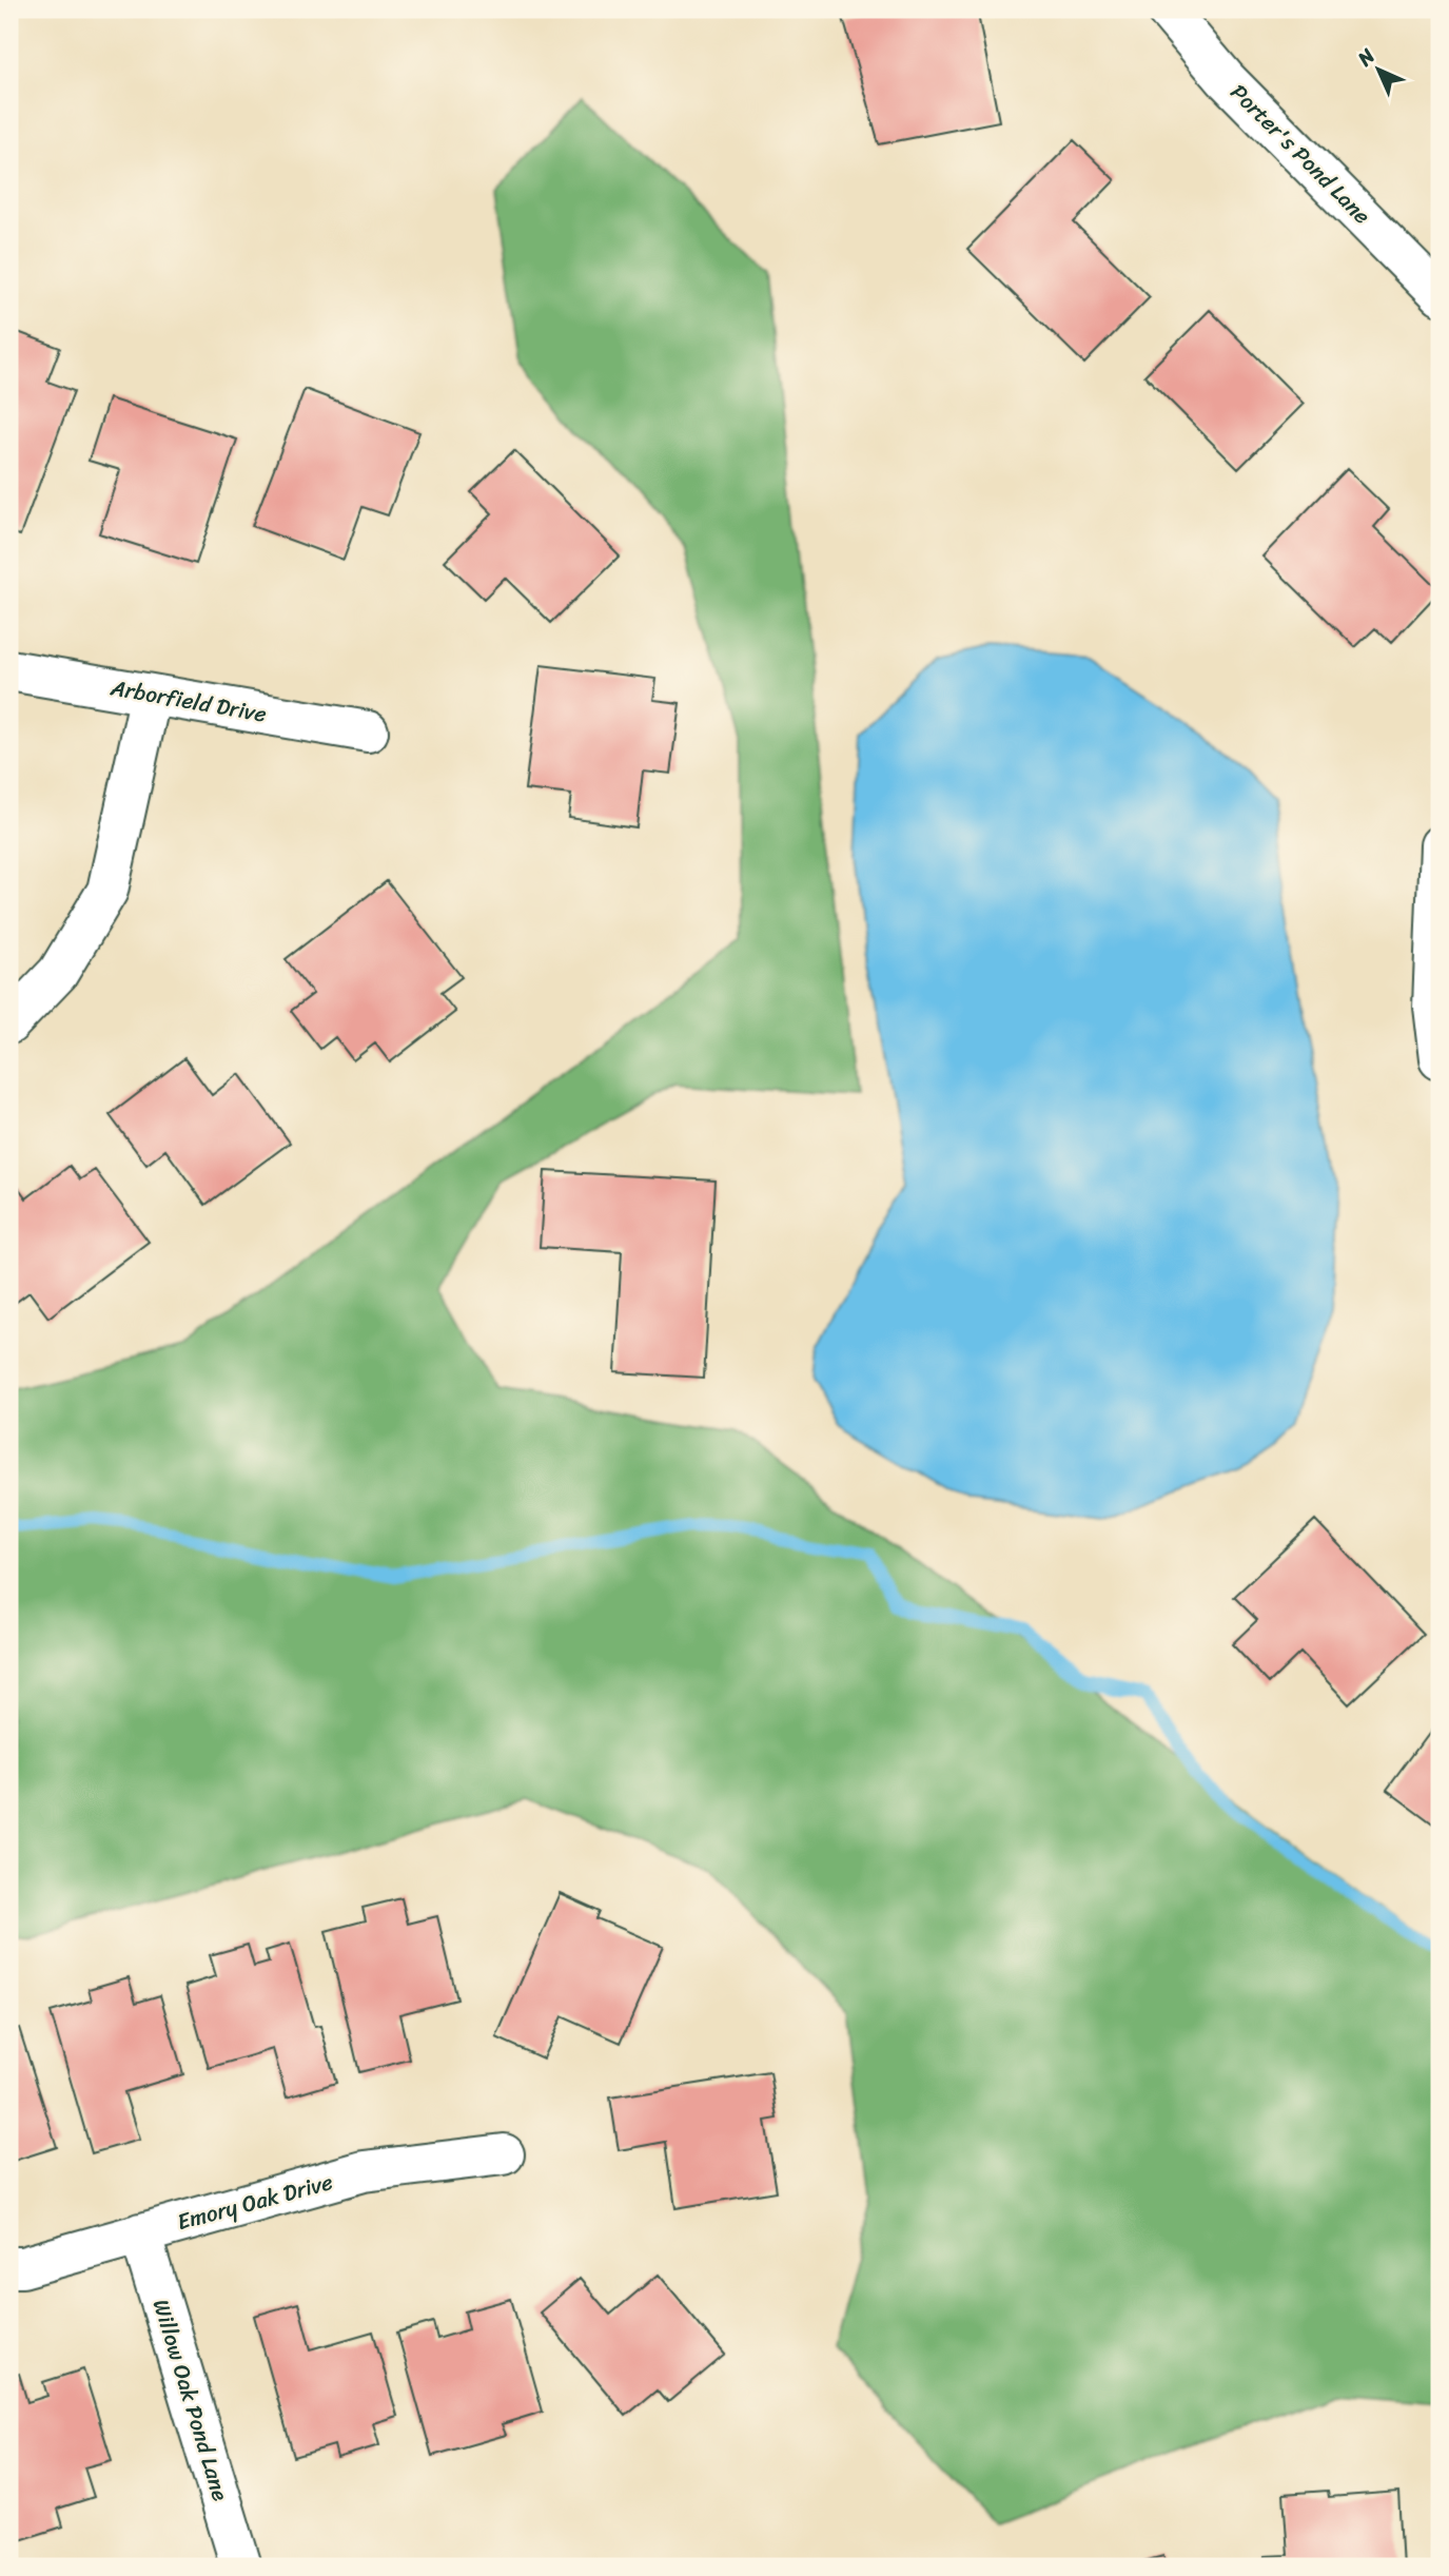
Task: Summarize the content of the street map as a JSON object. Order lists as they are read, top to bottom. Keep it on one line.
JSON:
{"streets":{"street":["Porter's Pond Lane","Arborfield Drive","Emory Oak Drive","Willow Oak Pond Lane"]},"crossings":[["Emory Oak Drive","Willow Oak Pond Lane"]],"north":"top left"}
